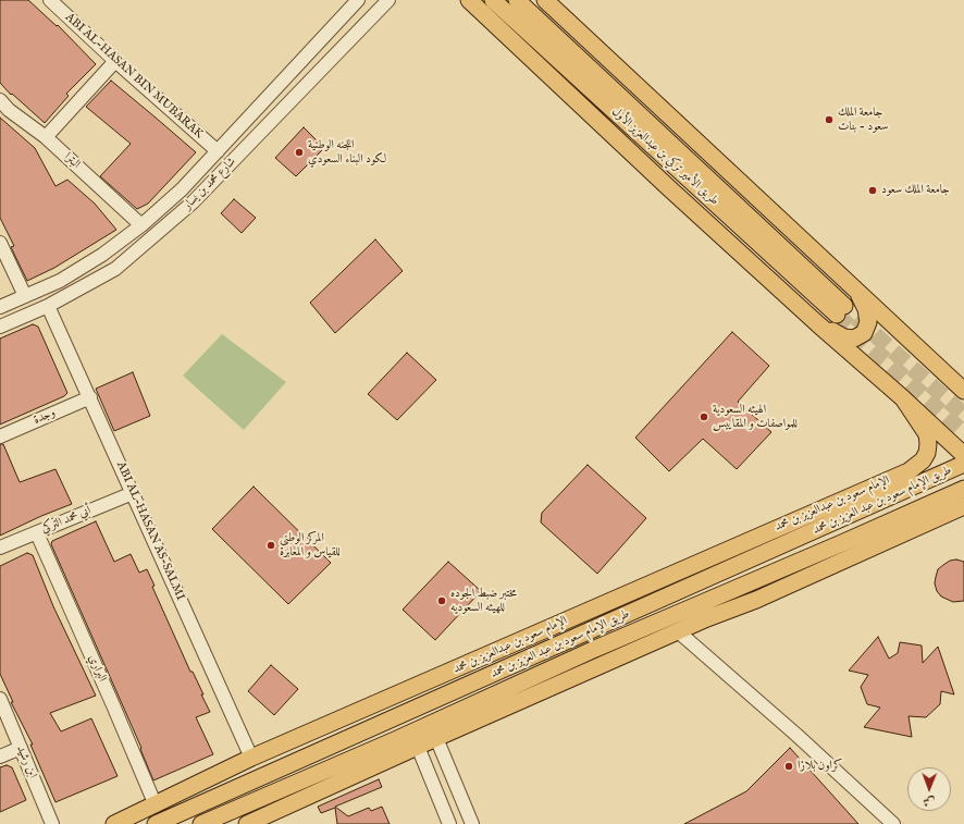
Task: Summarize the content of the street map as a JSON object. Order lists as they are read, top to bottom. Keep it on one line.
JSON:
{"streets":{"main road":["طريق الأمير تركي بن عبدالعزيز الأول","طريق الإمام سعود بن عبد العزيز بن محمد","الإمام سعود بن عبدالعزيز بن محمد"],"street":["ABI AL-HASAN BIN MUBARAK","البترا","شارع محمد بن يسار","وجدة","أبي محمد التركي","ABI AL-HASAN AS-SALMI","البراري","ابن رشيد"]},"crossings":[["ABI AL-HASAN BIN MUBARAK","شارع محمد بن يسار"],["البترا","شارع محمد بن يسار"],["شارع محمد بن يسار","ABI AL-HASAN AS-SALMI"],["وجدة","ABI AL-HASAN AS-SALMI"],["الإمام سعود بن عبدالعزيز بن محمد","ABI AL-HASAN AS-SALMI"],["الإمام سعود بن عبدالعزيز بن محمد","البراري"],["أبي محمد التركي","ABI AL-HASAN AS-SALMI"],["أبي محمد التركي","البراري"]],"places":["جامعة الملك سعود - بنات","اللجنه الوطنية لكود البناء السعودي","جامعة الملك سعود","الهيئه السعودية للمواصفات و المقاييس","المركز الوطني للقياس و المعابرة","مختبر ضبط الجوده للهيئه السعوديه","كراون بلازا"],"north":"bottom"}
